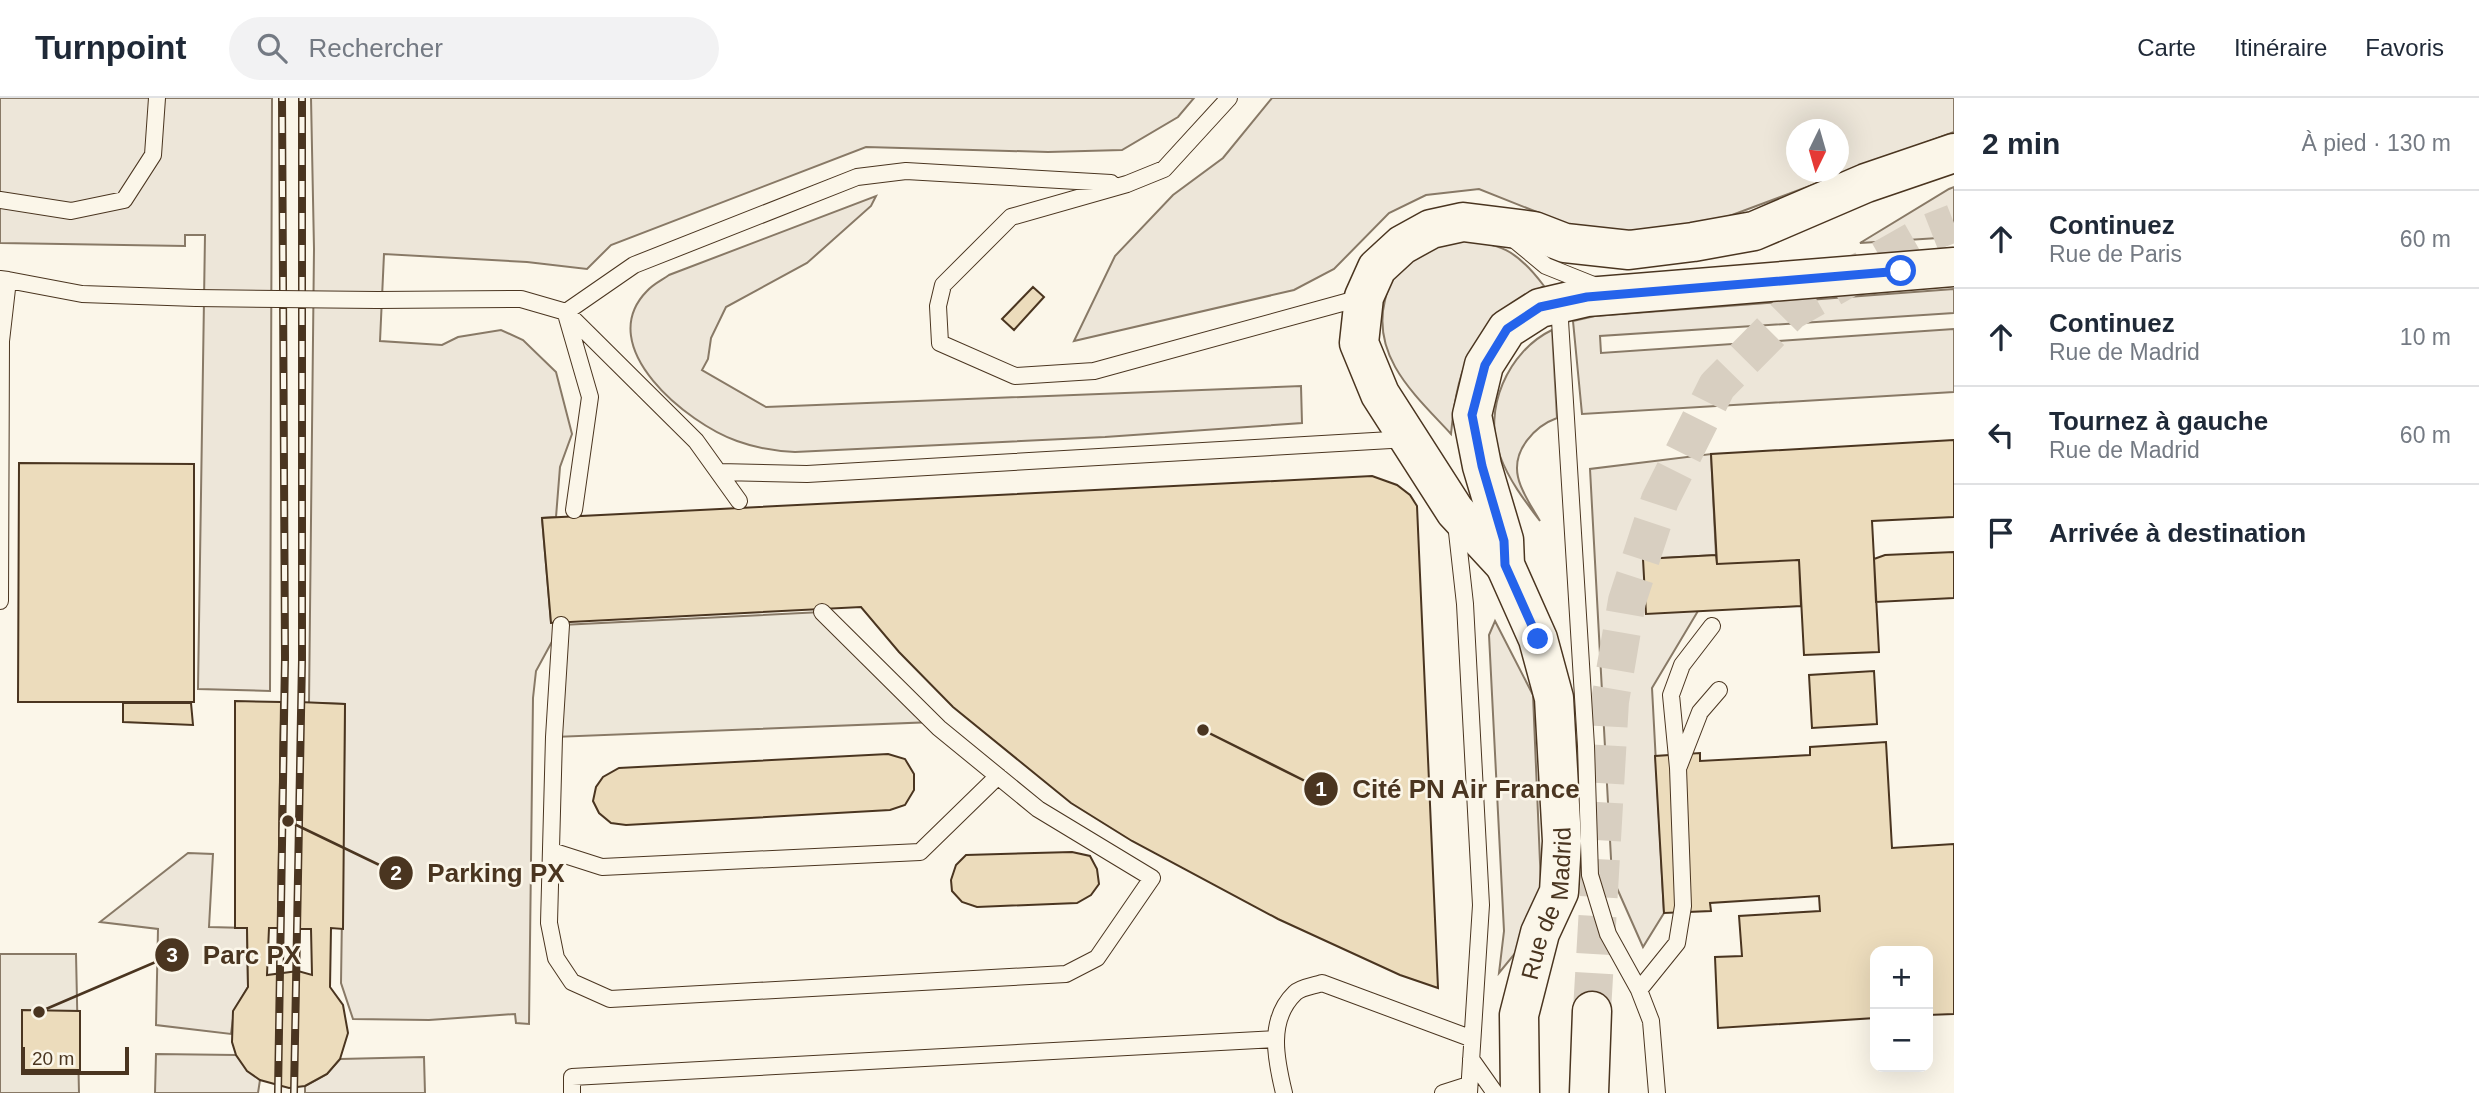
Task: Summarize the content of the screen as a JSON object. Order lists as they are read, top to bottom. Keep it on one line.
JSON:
{"streets":{"street":["Rue de Madrid"]},"places":["Cité PN Air France","Parking PX","Parc PX"],"scale_bar":"20 m","north":"bottom","page":{"header":"Turnpoint","search":"Rechercher","nav":["Carte","Itinéraire","Favoris"],"heading":["2 min","À pied · 130 m"],"list":[["Continuez","Rue de Paris","60 m"],["Continuez","Rue de Madrid","10 m"],["Tournez à gauche","Rue de Madrid","60 m"],"Arrivée à destination"],"map_buttons":["+","−"],"scale":"20 m"}}
